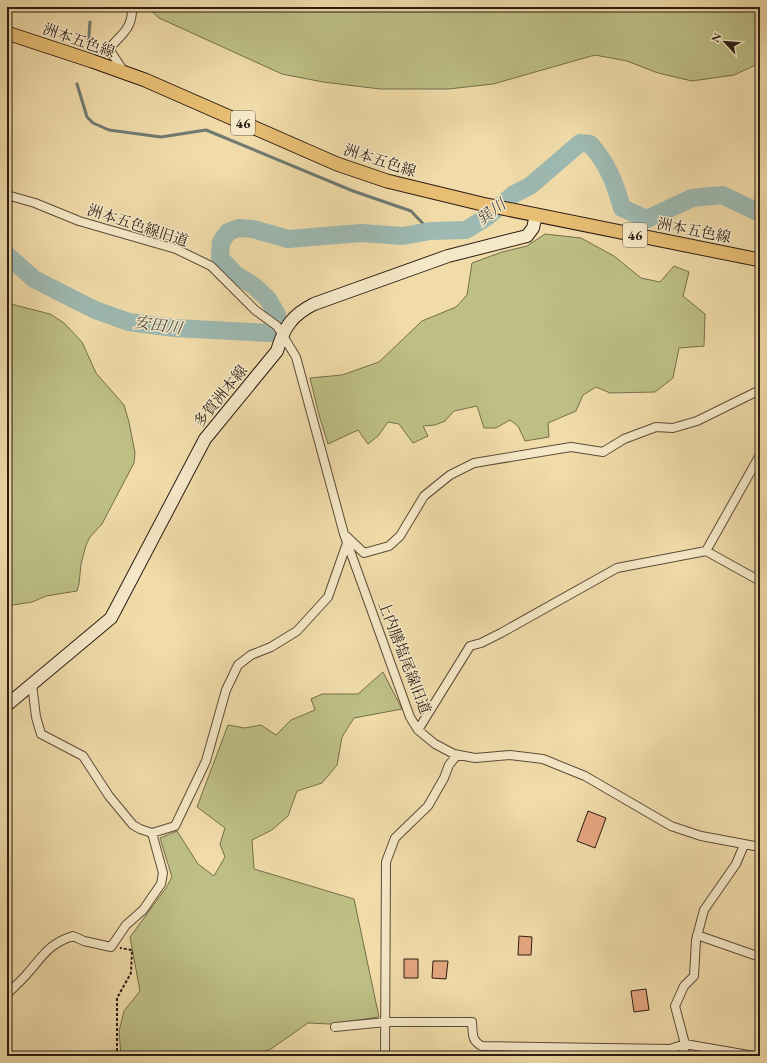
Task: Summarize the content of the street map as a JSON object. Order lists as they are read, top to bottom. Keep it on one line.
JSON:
{"streets":{"main road":["洲本五色線","46","多賀洲本線"],"street":["洲本五色線旧道","上内膳塩尾線旧道"]},"crossings":[["洲本五色線","多賀洲本線"],["洲本五色線旧道","多賀洲本線"],["洲本五色線旧道","上内膳塩尾線旧道"],["多賀洲本線","上内膳塩尾線旧道"]],"water":["巽川","安田川"],"north":"top left"}
